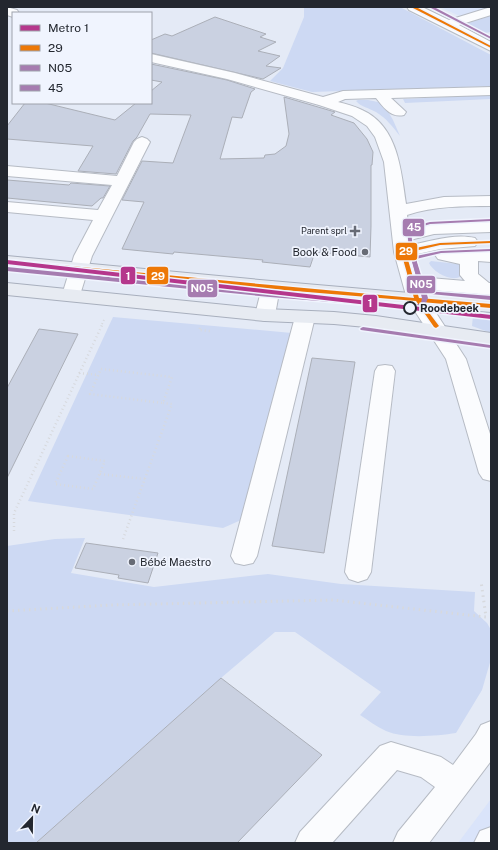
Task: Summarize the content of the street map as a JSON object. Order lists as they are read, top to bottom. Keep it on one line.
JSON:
{"places":{"health":["Parent sprl"],"other":["Book & Food","Roodebeek","Bébé Maestro"]},"lines":["transit line 29","transit line 45","transit line N05","metro line 1"],"legend":["Metro 1","29","N05","45"],"north":"top"}
